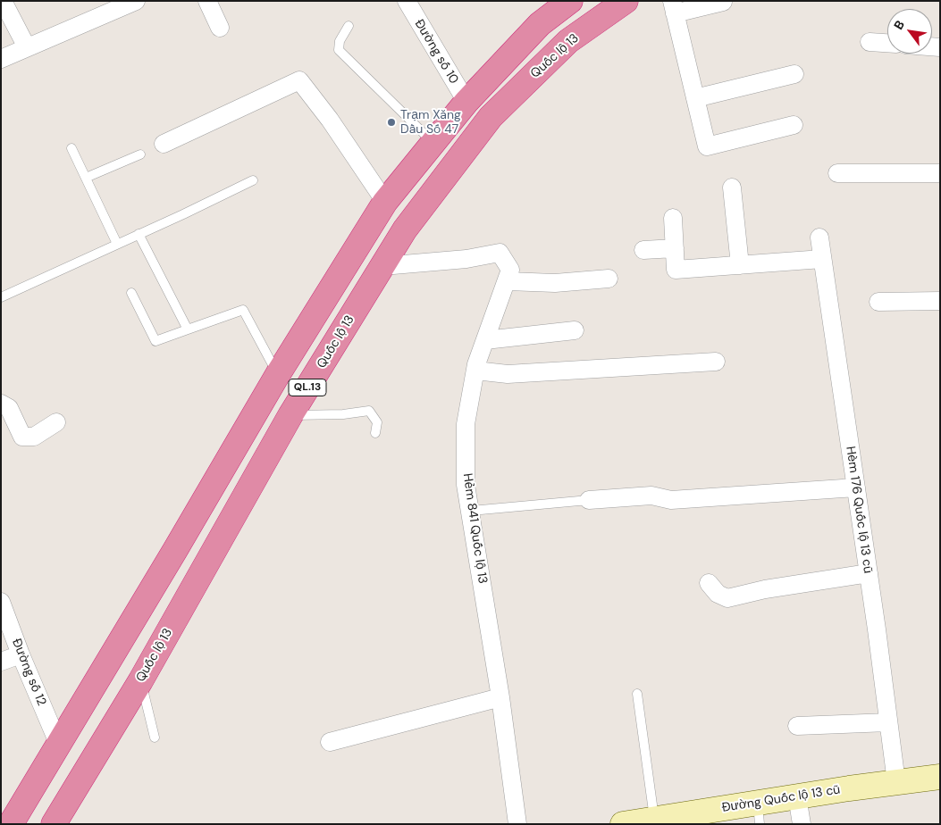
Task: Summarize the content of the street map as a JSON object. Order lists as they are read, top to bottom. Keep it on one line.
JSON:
{"streets":{"highway":["Quốc lộ 13","QL.13"],"street":["Đường số 10","Hèm 176 Quốc lộ 13 cũ","Hẻm 841 Quốc lộ 13","Đường số 12","Đường Quốc lộ 13 cũ"]},"crossings":[["Đường số 10","QL.13"],["Quốc lộ 13","Hẻm 841 Quốc lộ 13"],["QL.13","Đường số 12"],["Hèm 176 Quốc lộ 13 cũ","Đường Quốc lộ 13 cũ"]],"places":["Trạm Xăng Dầu Số 47"],"north":"top left"}
